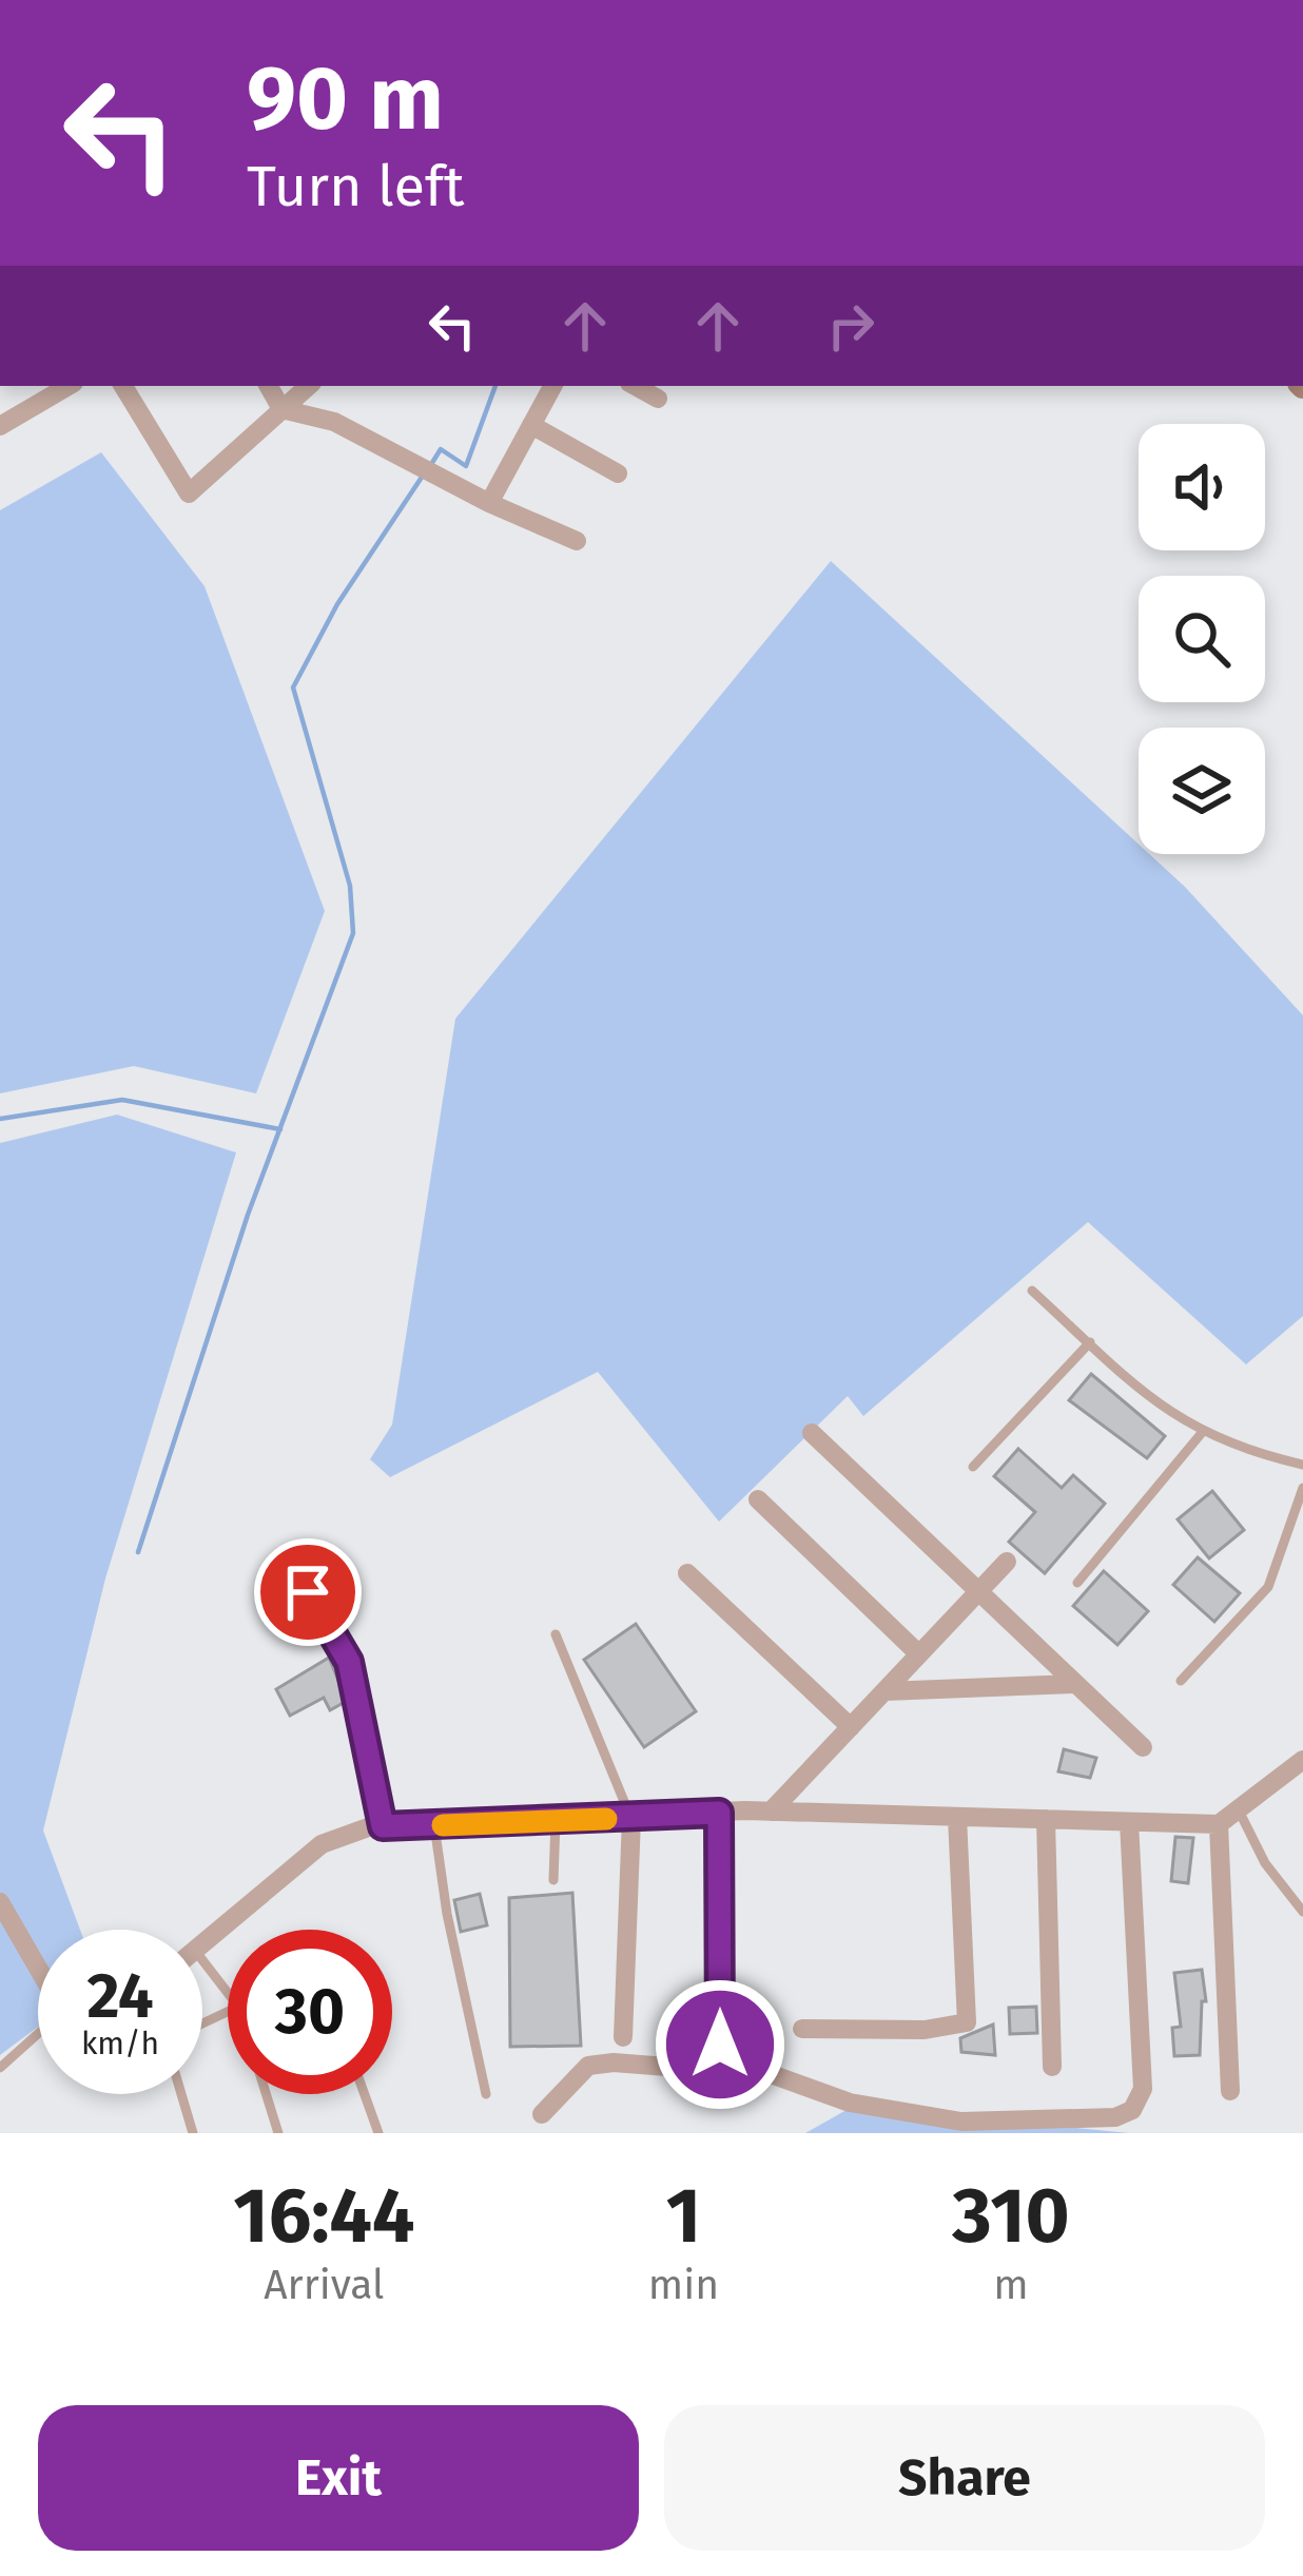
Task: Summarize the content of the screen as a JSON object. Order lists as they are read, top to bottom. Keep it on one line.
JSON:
{"page":{"turn":["90 m","Turn left"],"speed":"24 km/h","limit":"30","eta":["16:44","Arrival","1","min","310","m"],"buttons":["Exit","Share"]}}
